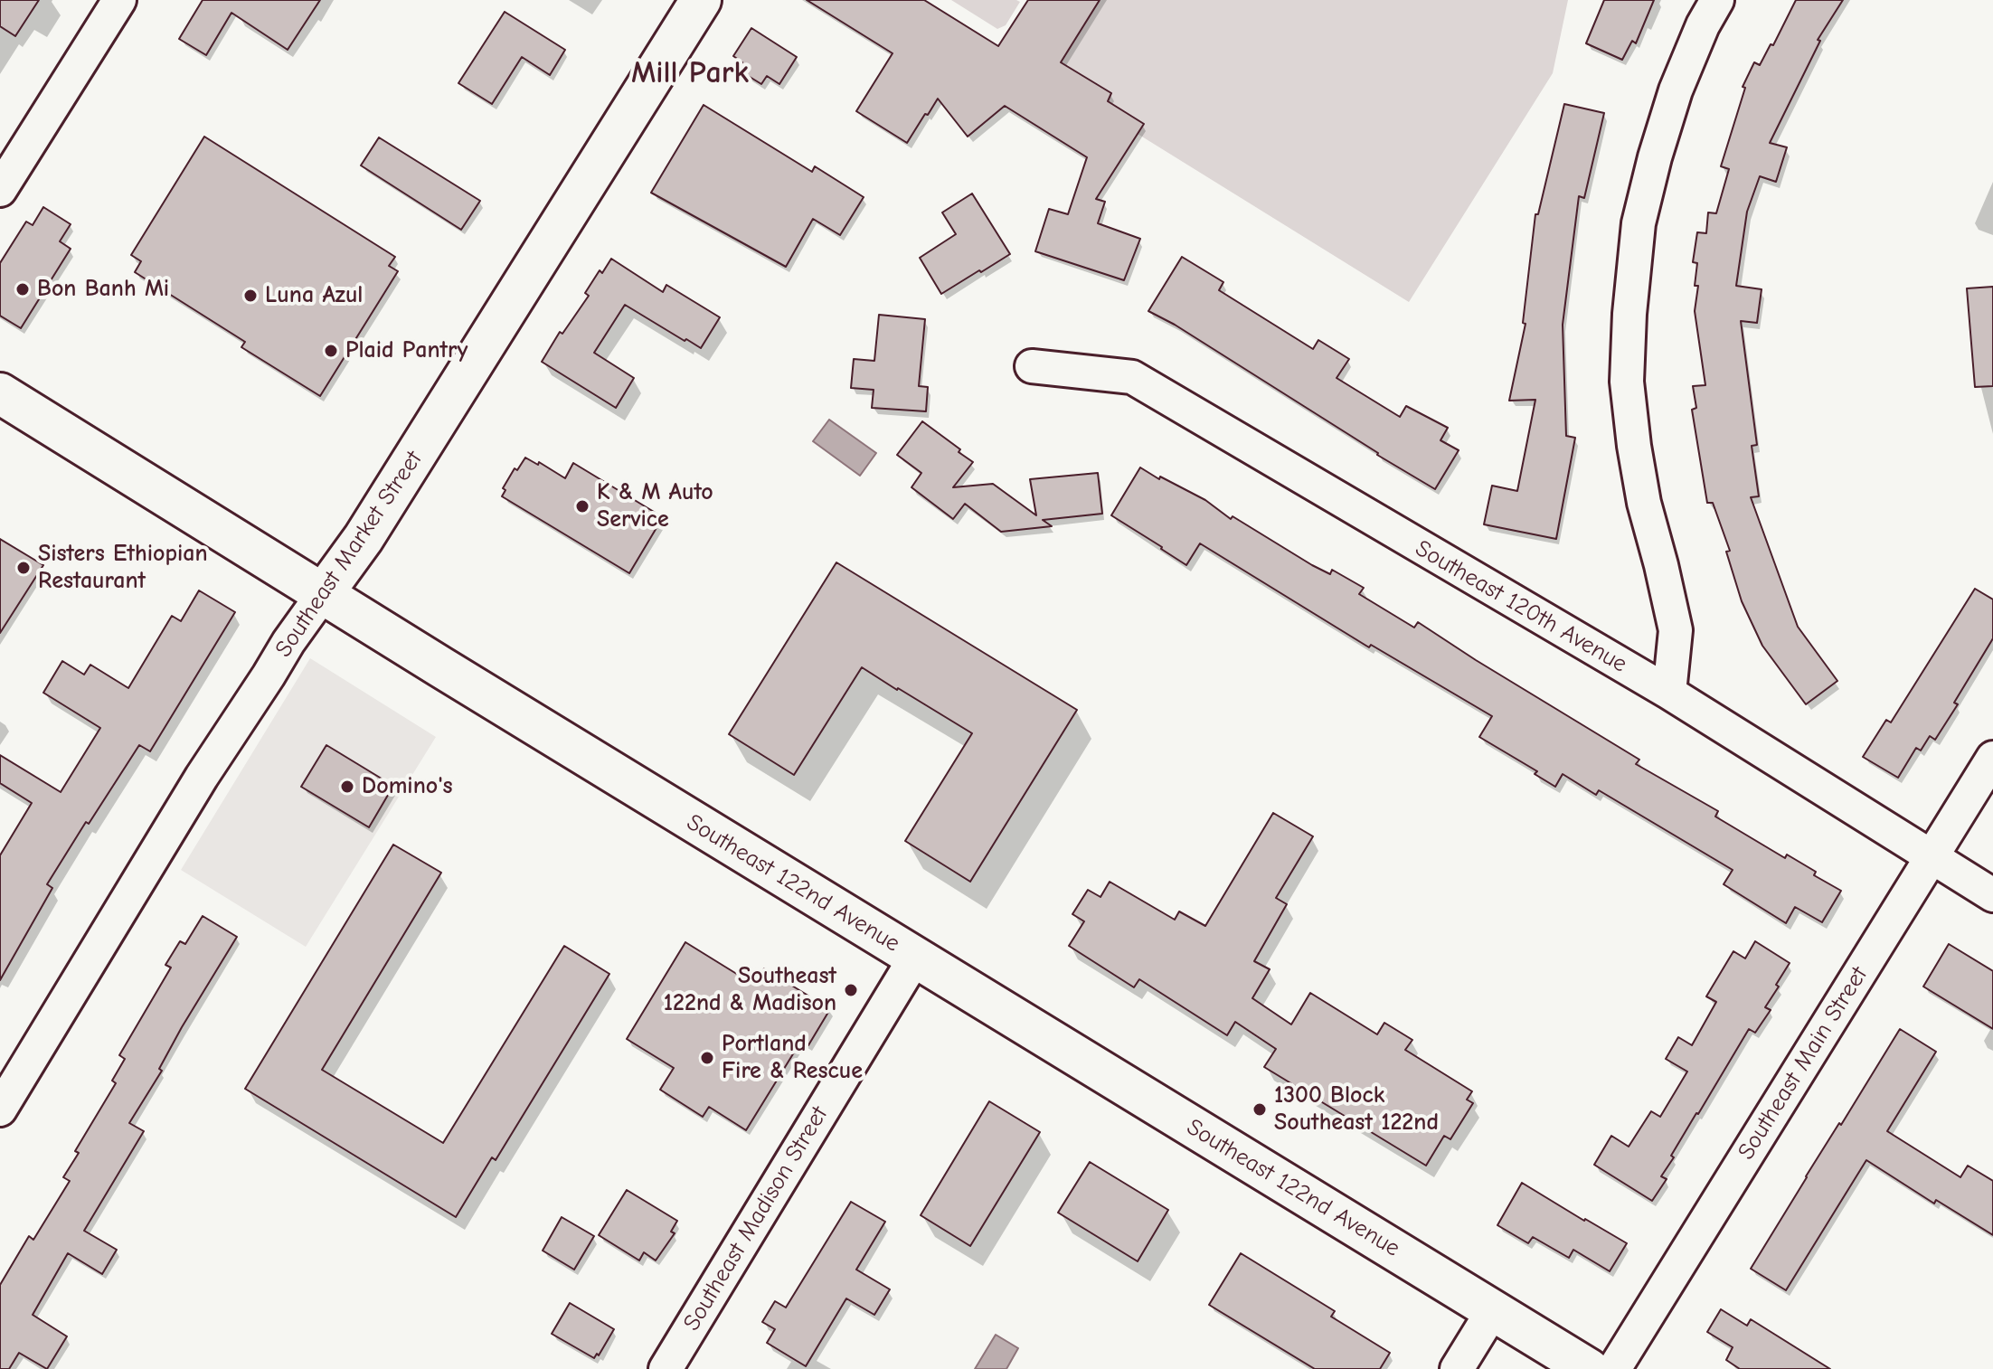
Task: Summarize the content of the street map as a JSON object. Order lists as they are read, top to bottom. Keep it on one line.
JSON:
{"streets":{"main road":["Southeast Market Street","Southeast 122nd Avenue"],"street":["Southeast 120th Avenue","Southeast Main Street","Southeast Madison Street"]},"crossings":[["Southeast Market Street","Southeast 122nd Avenue"],["Southeast 120th Avenue","Southeast Main Street"],["Southeast 122nd Avenue","Southeast Madison Street"]],"districts":["Mill Park"],"places":["Bon Banh Mi","Luna Azul","Plaid Pantry","K & M Auto Service","Sisters Ethiopian Restaurant","Domino's","Southeast 122nd & Madison","Portland Fire & Rescue","1300 Block Southeast 122nd"]}
